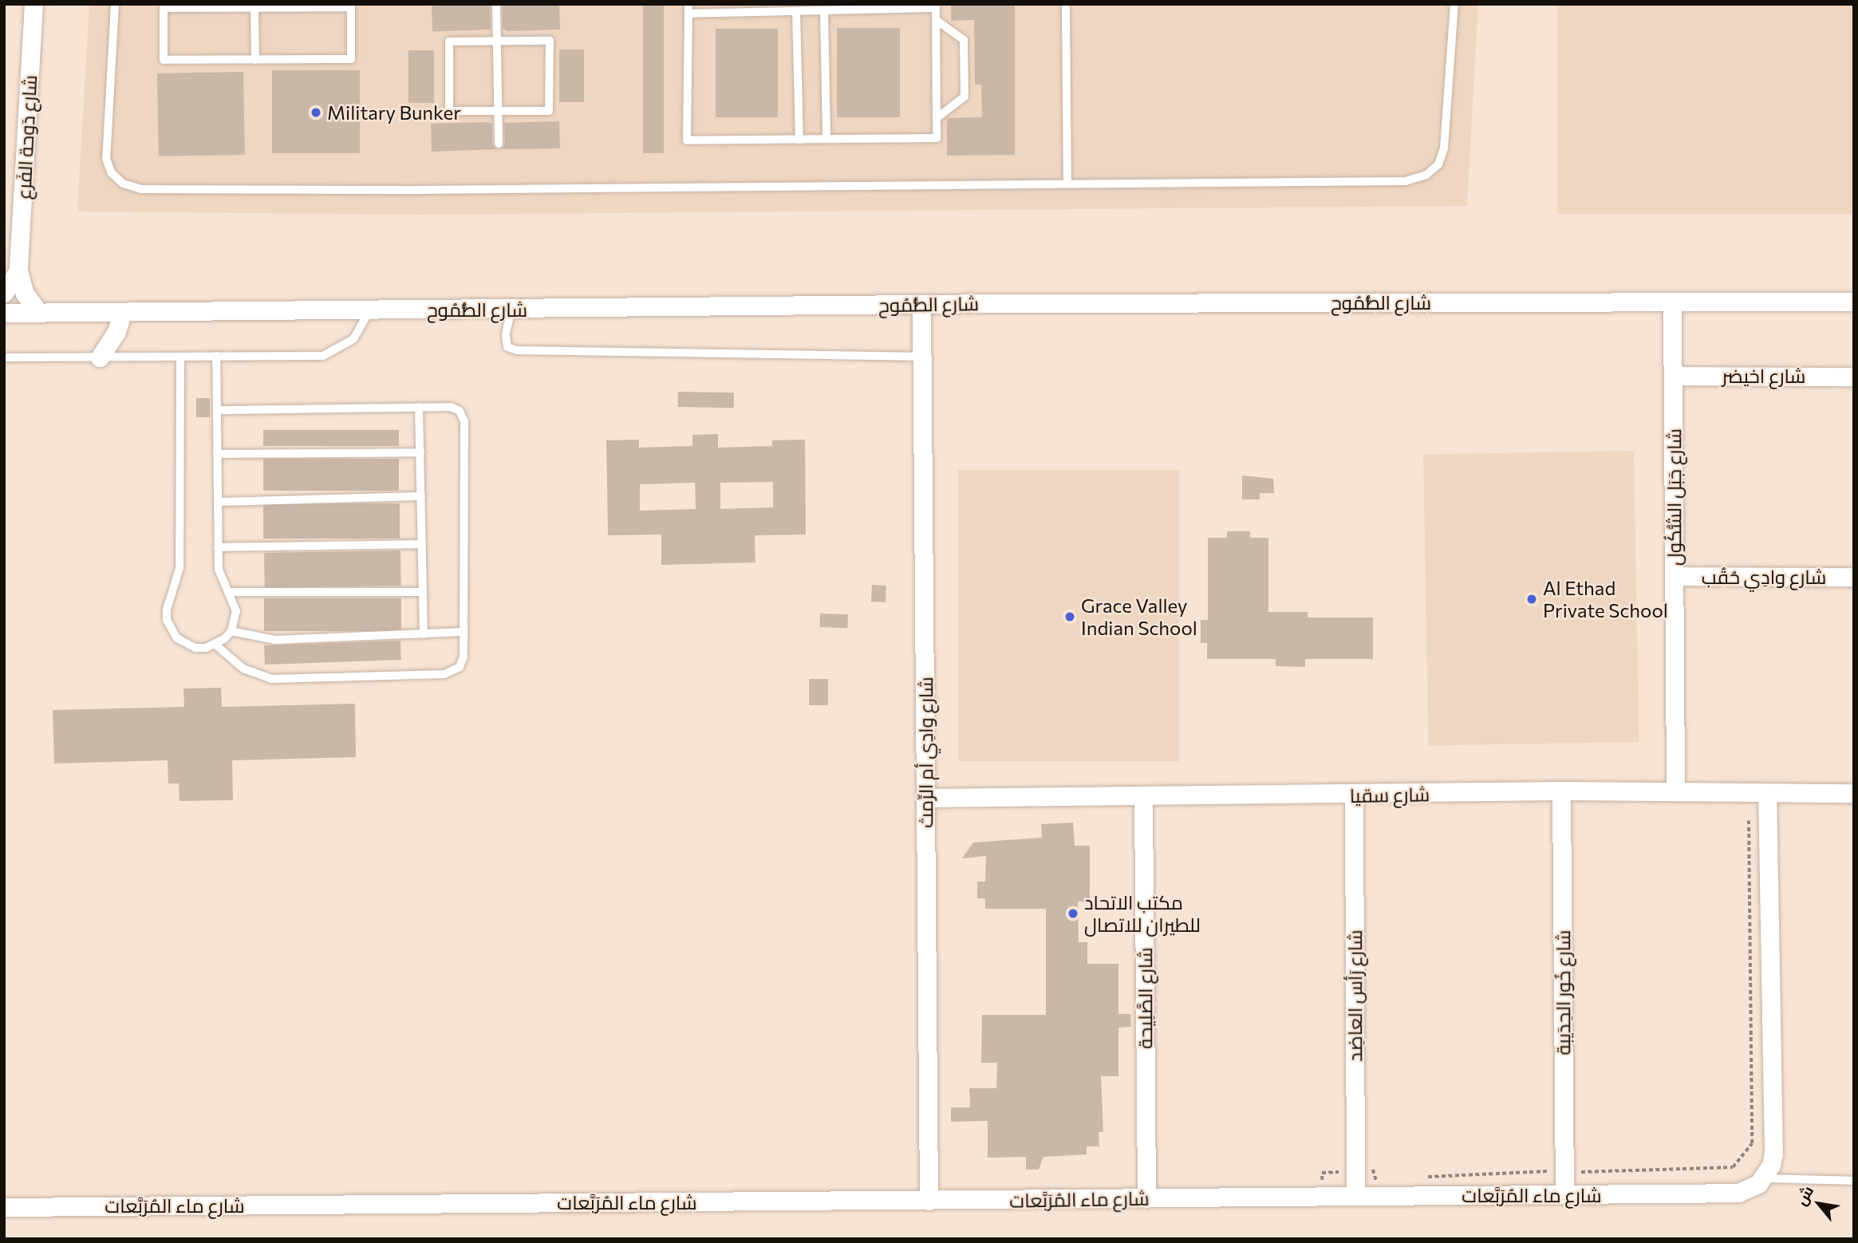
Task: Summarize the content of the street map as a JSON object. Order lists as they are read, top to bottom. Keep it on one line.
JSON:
{"streets":{"street":["شارع دَوحة الفَرع","شارع الطُّمُوح","شارع اخيضر","شارع جَبَل الشُّكُول","شارع وادِي حُقُب","شارع وادِي أم الرِّمث","شارع سقيا","شارع خُور الحِدَيبة","شارع رَأس العاضِد","شارع الصَّلِيحة","شارع ماء المُرَبَّعات"]},"crossings":[["شارع دَوحة الفَرع","شارع الطُّمُوح"],["شارع الطُّمُوح","شارع جَبَل الشُّكُول"],["شارع الطُّمُوح","شارع وادِي أم الرِّمث"],["شارع اخيضر","شارع جَبَل الشُّكُول"],["شارع جَبَل الشُّكُول","شارع وادِي حُقُب"],["شارع جَبَل الشُّكُول","شارع سقيا"],["شارع وادِي أم الرِّمث","شارع سقيا"],["شارع وادِي أم الرِّمث","شارع ماء المُرَبَّعات"],["شارع سقيا","شارع خُور الحِدَيبة"],["شارع سقيا","شارع رَأس العاضِد"],["شارع سقيا","شارع الصَّلِيحة"],["شارع خُور الحِدَيبة","شارع ماء المُرَبَّعات"],["شارع رَأس العاضِد","شارع ماء المُرَبَّعات"],["شارع الصَّلِيحة","شارع ماء المُرَبَّعات"]],"places":["Military Bunker","Al Ethad Private School","Grace Valley Indian School","مكتب الاتحاد للطيران للاتصال"],"north":"top left"}
